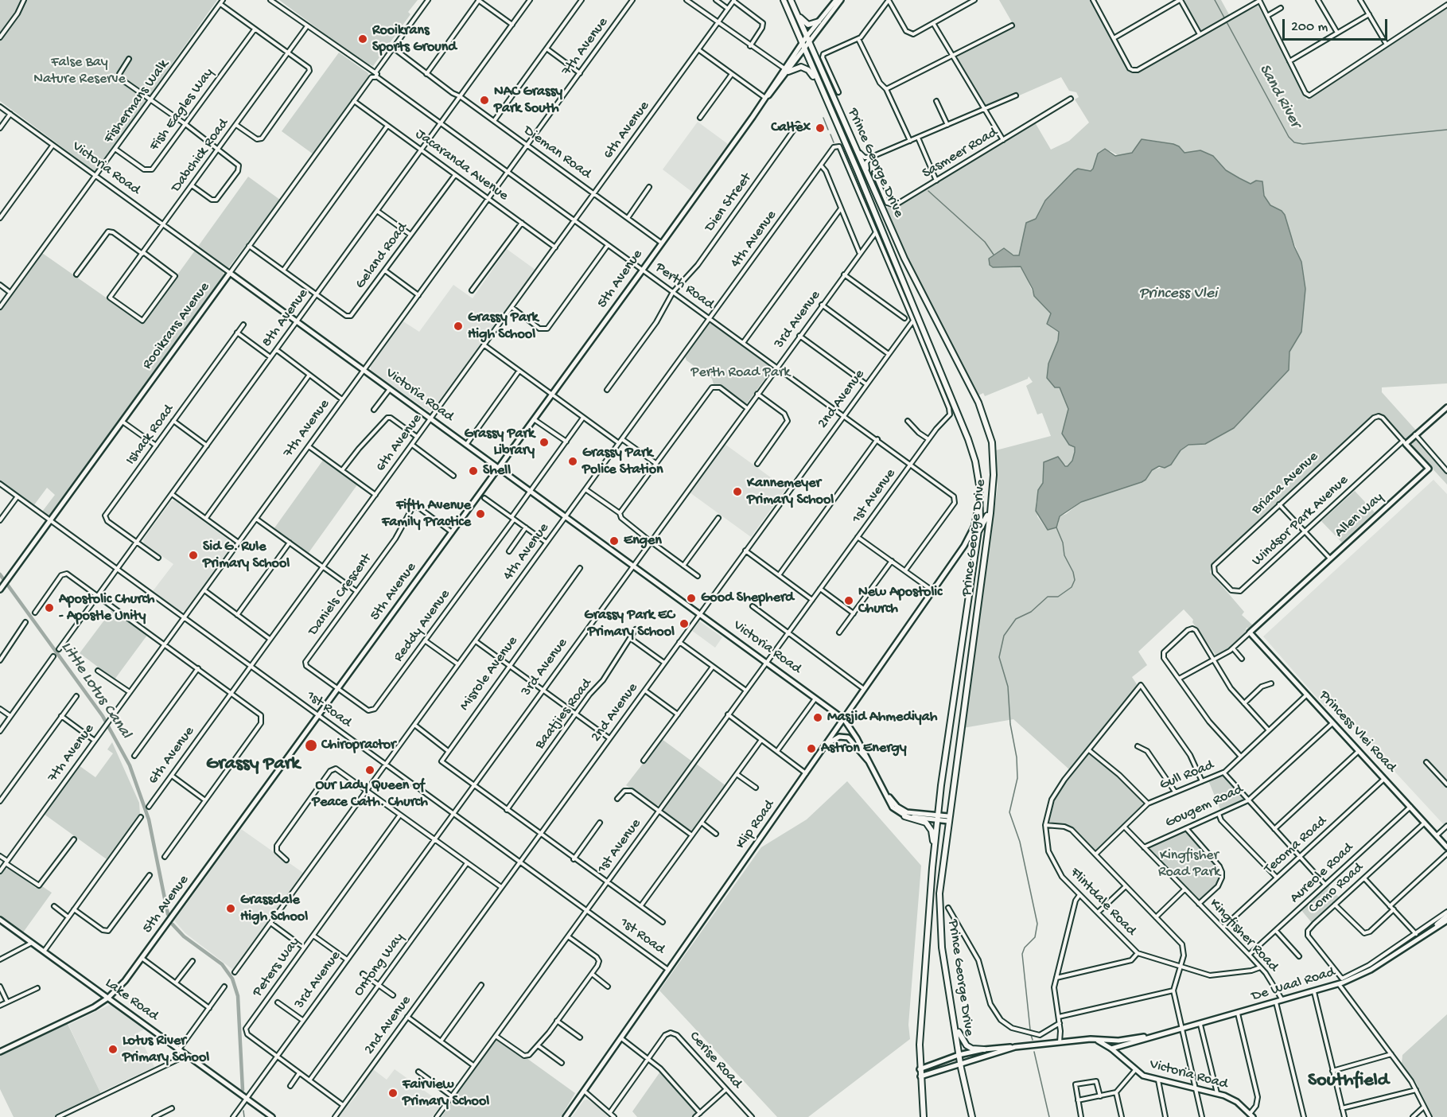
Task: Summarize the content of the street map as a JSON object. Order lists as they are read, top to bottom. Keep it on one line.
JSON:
{"streets":{"main road":["Prince George Drive"],"street":["7th Avenue","Fishermans Walk","Fish Eagles Way","6th Avenue","Dieman Road","Sasmeer Road","Dabchick Road","Jacaranda Avenue","Victoria Road","Dien Street","4th Avenue","Geland Road","5th Avenue","Perth Road","8th Avenue","3rd Avenue","Rooikrans Avenue","2nd Avenue","Ishack Road","Briana Avenue","1st Avenue","Allen Way","Windsor Park Avenue","Daniels Crescent","Reddy Avenue","Misrole Avenue","1st Road","Baatjies Road","Princess Vlei Road","Gull Road","Gougem Road","Klip Road","Tecoma Road","Aureole Road","Como Road","Flintdale Road","Kingfisher Road","Ontong Way","Peters Way","De Waal Road","Lake Road","Cerise Road"]},"crossings":[["7th Avenue","Dieman Road"],["7th Avenue","Jacaranda Avenue"],["7th Avenue","Victoria Road"],["7th Avenue","Perth Road"],["7th Avenue","1st Road"],["Fishermans Walk","Fish Eagles Way"],["Fishermans Walk","Victoria Road"],["6th Avenue","Dieman Road"],["6th Avenue","Jacaranda Avenue"],["6th Avenue","Victoria Road"],["6th Avenue","Perth Road"],["6th Avenue","1st Road"],["Dieman Road","5th Avenue"],["Dieman Road","8th Avenue"],["Dieman Road","Rooikrans Avenue"],["Dabchick Road","Victoria Road"],["Dabchick Road","Perth Road"],["Prince George Drive","Victoria Road"],["Prince George Drive","5th Avenue"],["Prince George Drive","Klip Road"],["Prince George Drive","De Waal Road"],["Jacaranda Avenue","Geland Road"],["Jacaranda Avenue","8th Avenue"],["Jacaranda Avenue","Rooikrans Avenue"],["Victoria Road","4th Avenue"],["Victoria Road","5th Avenue"],["Victoria Road","8th Avenue"],["Victoria Road","3rd Avenue"],["Victoria Road","Rooikrans Avenue"],["Victoria Road","2nd Avenue"],["Victoria Road","1st Avenue"],["Victoria Road","Reddy Avenue"],["Victoria Road","Klip Road"],["Victoria Road","De Waal Road"],["Dien Street","Perth Road"],["4th Avenue","Perth Road"],["4th Avenue","3rd Avenue"],["4th Avenue","1st Road"],["Geland Road","8th Avenue"],["5th Avenue","Perth Road"],["5th Avenue","Daniels Crescent"],["5th Avenue","Reddy Avenue"],["5th Avenue","1st Road"],["5th Avenue","Lake Road"],["Perth Road","8th Avenue"],["Perth Road","3rd Avenue"],["Perth Road","Rooikrans Avenue"],["Perth Road","2nd Avenue"],["Perth Road","1st Avenue"],["8th Avenue","Ishack Road"],["8th Avenue","1st Road"],["3rd Avenue","1st Road"],["3rd Avenue","Peters Way"],["3rd Avenue","Lake Road"],["Rooikrans Avenue","1st Road"],["2nd Avenue","1st Avenue"],["2nd Avenue","1st Road"],["Briana Avenue","Allen Way"],["Briana Avenue","Windsor Park Avenue"],["1st Avenue","1st Road"],["Allen Way","Windsor Park Avenue"],["Allen Way","Princess Vlei Road"],["Daniels Crescent","Reddy Avenue"],["1st Road","Klip Road"],["Princess Vlei Road","Gull Road"],["Princess Vlei Road","Gougem Road"],["Princess Vlei Road","Tecoma Road"],["Princess Vlei Road","Aureole Road"],["Princess Vlei Road","Como Road"],["Gull Road","Flintdale Road"],["Gull Road","Kingfisher Road"],["Gougem Road","Kingfisher Road"],["Tecoma Road","Kingfisher Road"],["Aureole Road","Kingfisher Road"],["Flintdale Road","Kingfisher Road"],["Kingfisher Road","De Waal Road"]],"districts":["Grassy Park","Southfield"],"water":["Sand River","Princess Vlei","Little Lotus Canal"],"parks":["False Bay Nature Reserve","Perth Road Park","Kingfisher Road Park"],"places":["Rooikrans Sports Ground","NAC Grassy Park South","Caltex","Grassy Park High School","Grassy Park Library","Grassy Park Police Station","Shell","Kannemeyer Primary School","Fifth Avenue Family Practice","Engen","Sid G. Rule Primary School","Good Shepherd","New Apostolic Church","Apostolic Church - Apostle Unity","Grassy Park EC Primary School","Masjid Ahmediyah","Chiropractor","Astron Energy","Our Lady Queen of Peace Cath. Church","Grassdale High School","Lotus River Primary School","Fairview Primary School"],"scale_bar":"200 m"}
